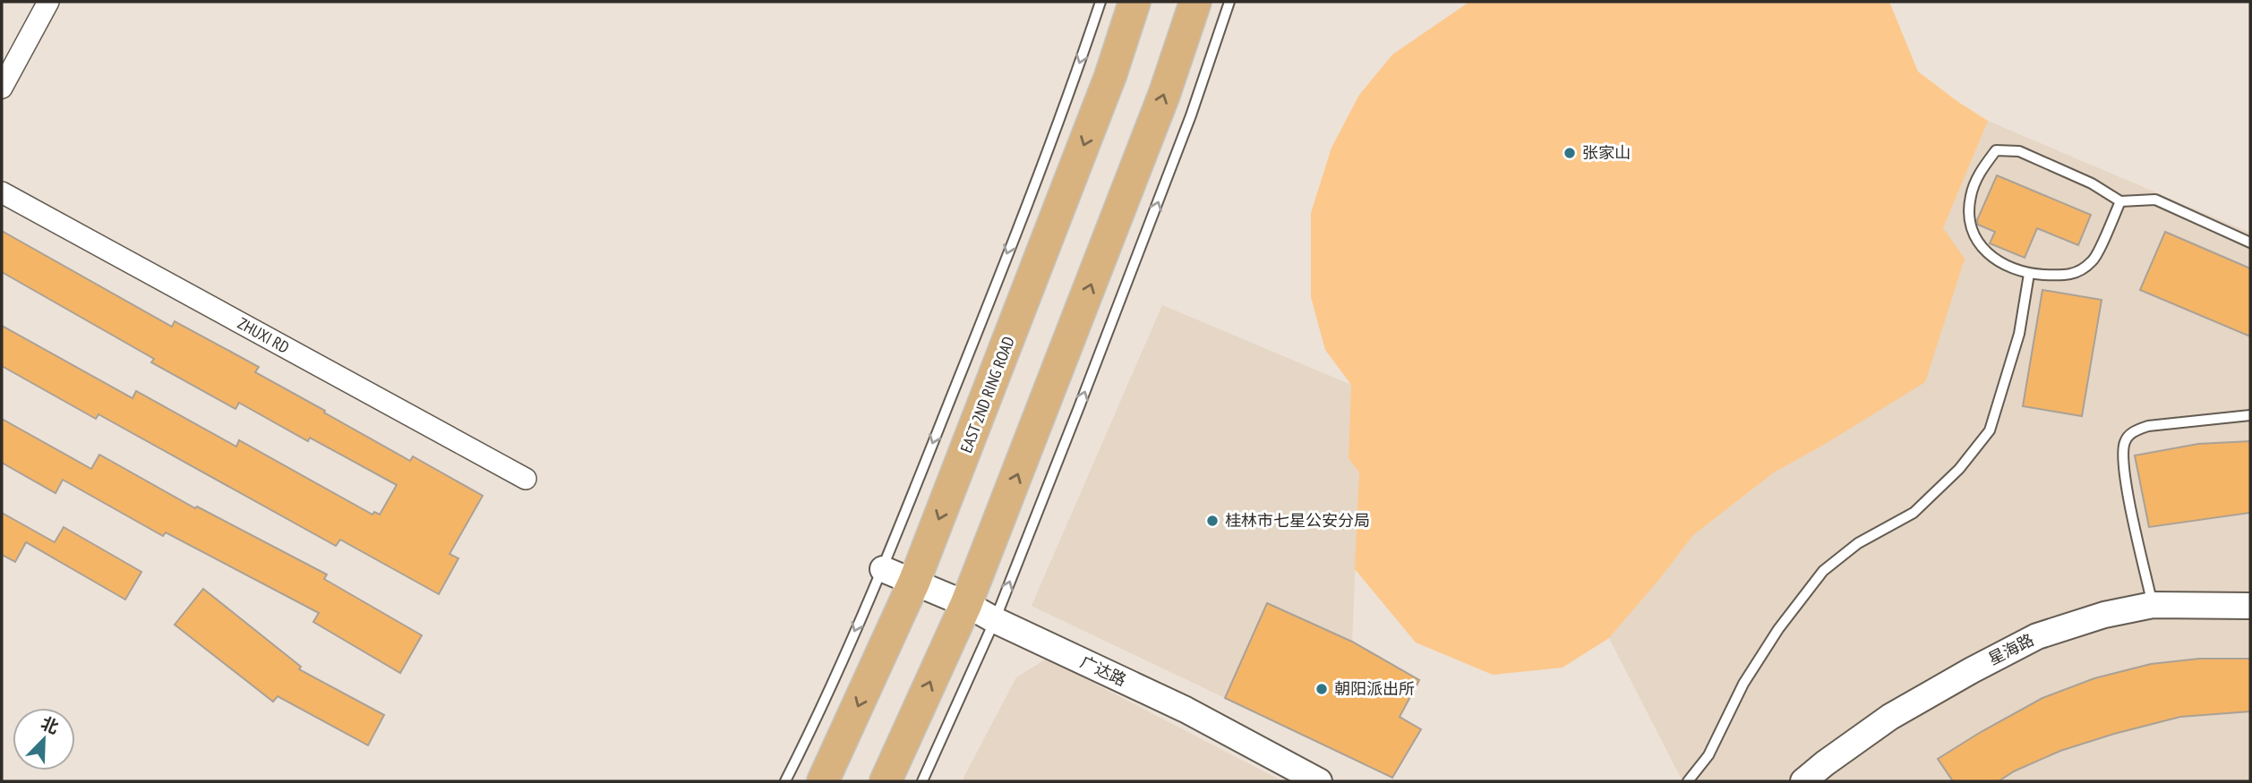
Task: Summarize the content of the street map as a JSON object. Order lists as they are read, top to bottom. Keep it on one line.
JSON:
{"streets":{"main road":["EAST 2ND RING ROAD"],"street":["ZHUXI RD","星海路","广达路"]},"crossings":[["EAST 2ND RING ROAD","广达路"]],"places":["张家山","桂林市七星公安分局","朝阳派出所"],"north":"top right"}
